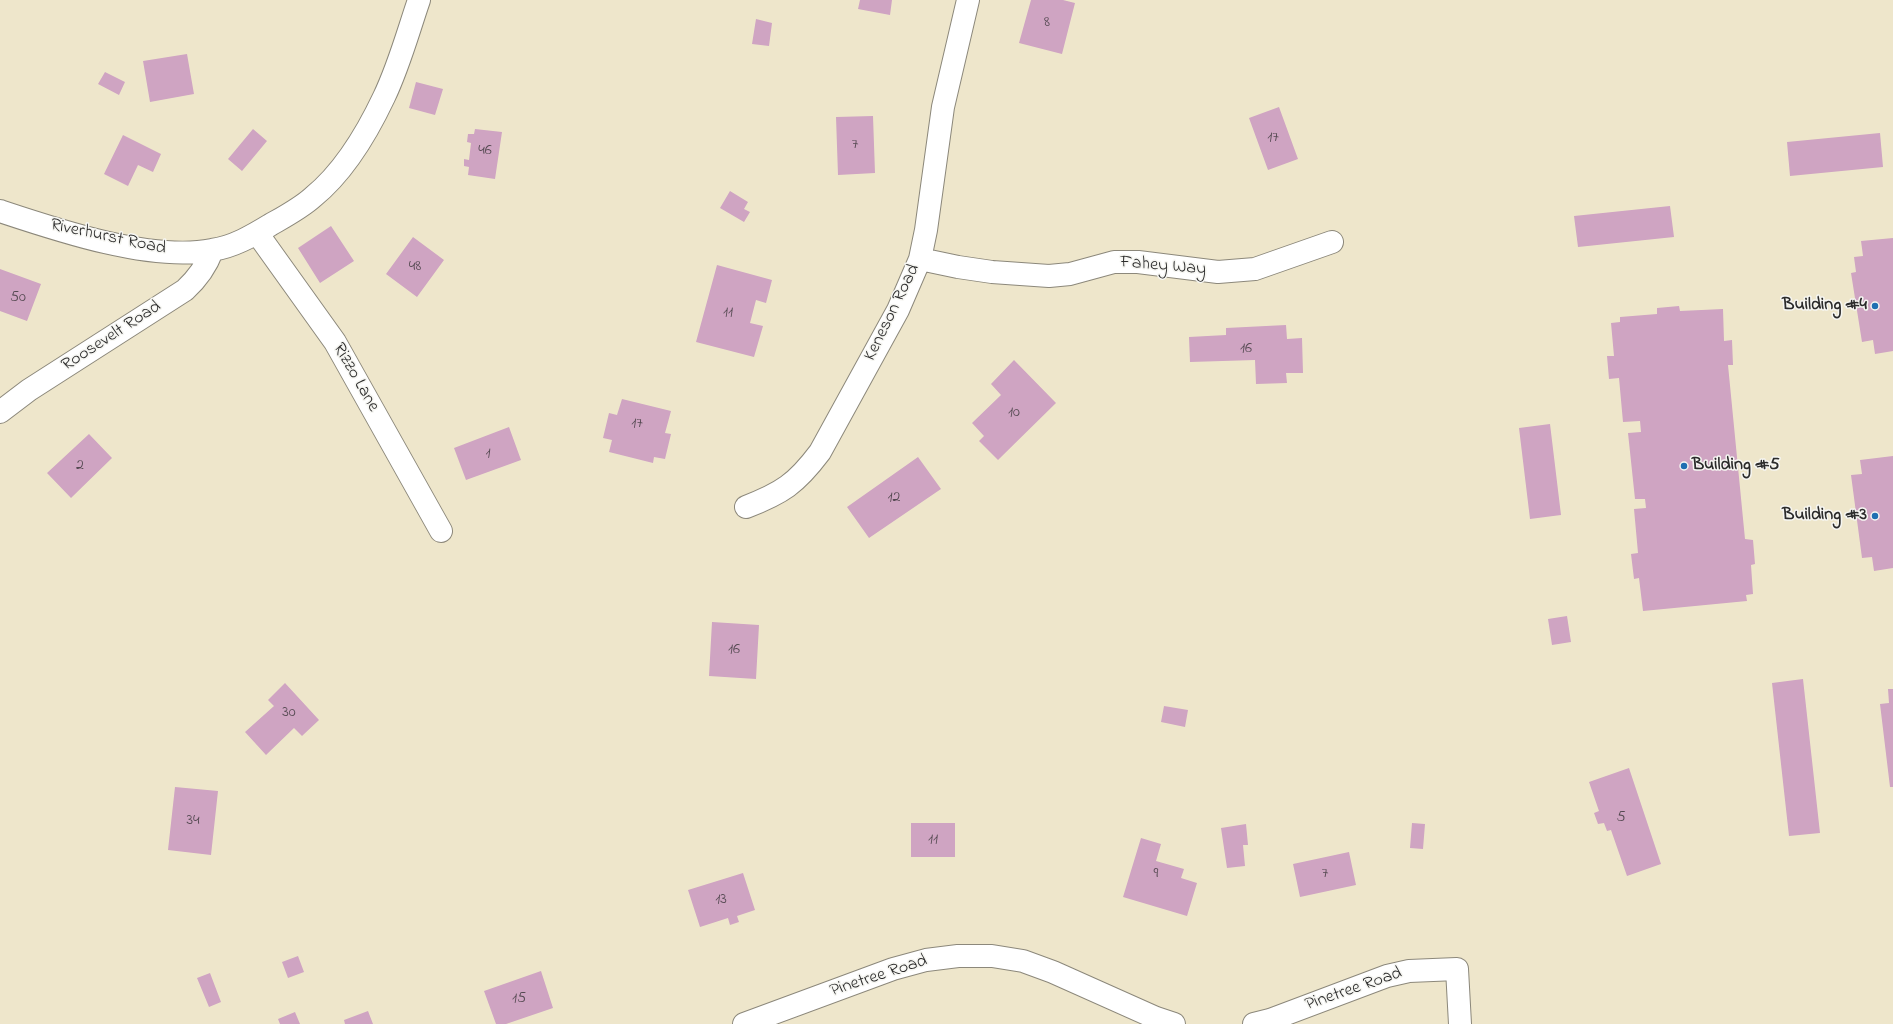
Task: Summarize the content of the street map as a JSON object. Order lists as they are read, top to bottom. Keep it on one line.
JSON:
{"streets":{"street":["Riverhurst Road","Fahey Way","Keneson Road","Roosevelt Road","Rizzo Lane","Pinetree Road"]},"crossings":[["Riverhurst Road","Roosevelt Road"],["Riverhurst Road","Rizzo Lane"],["Fahey Way","Keneson Road"]],"places":["Building #4","Building #5","Building #3"],"house_numbers":["8","17","7","46","48","50","11","16","10","17","1","2","12","16","30","5","34","11","9","7","13","15"]}
